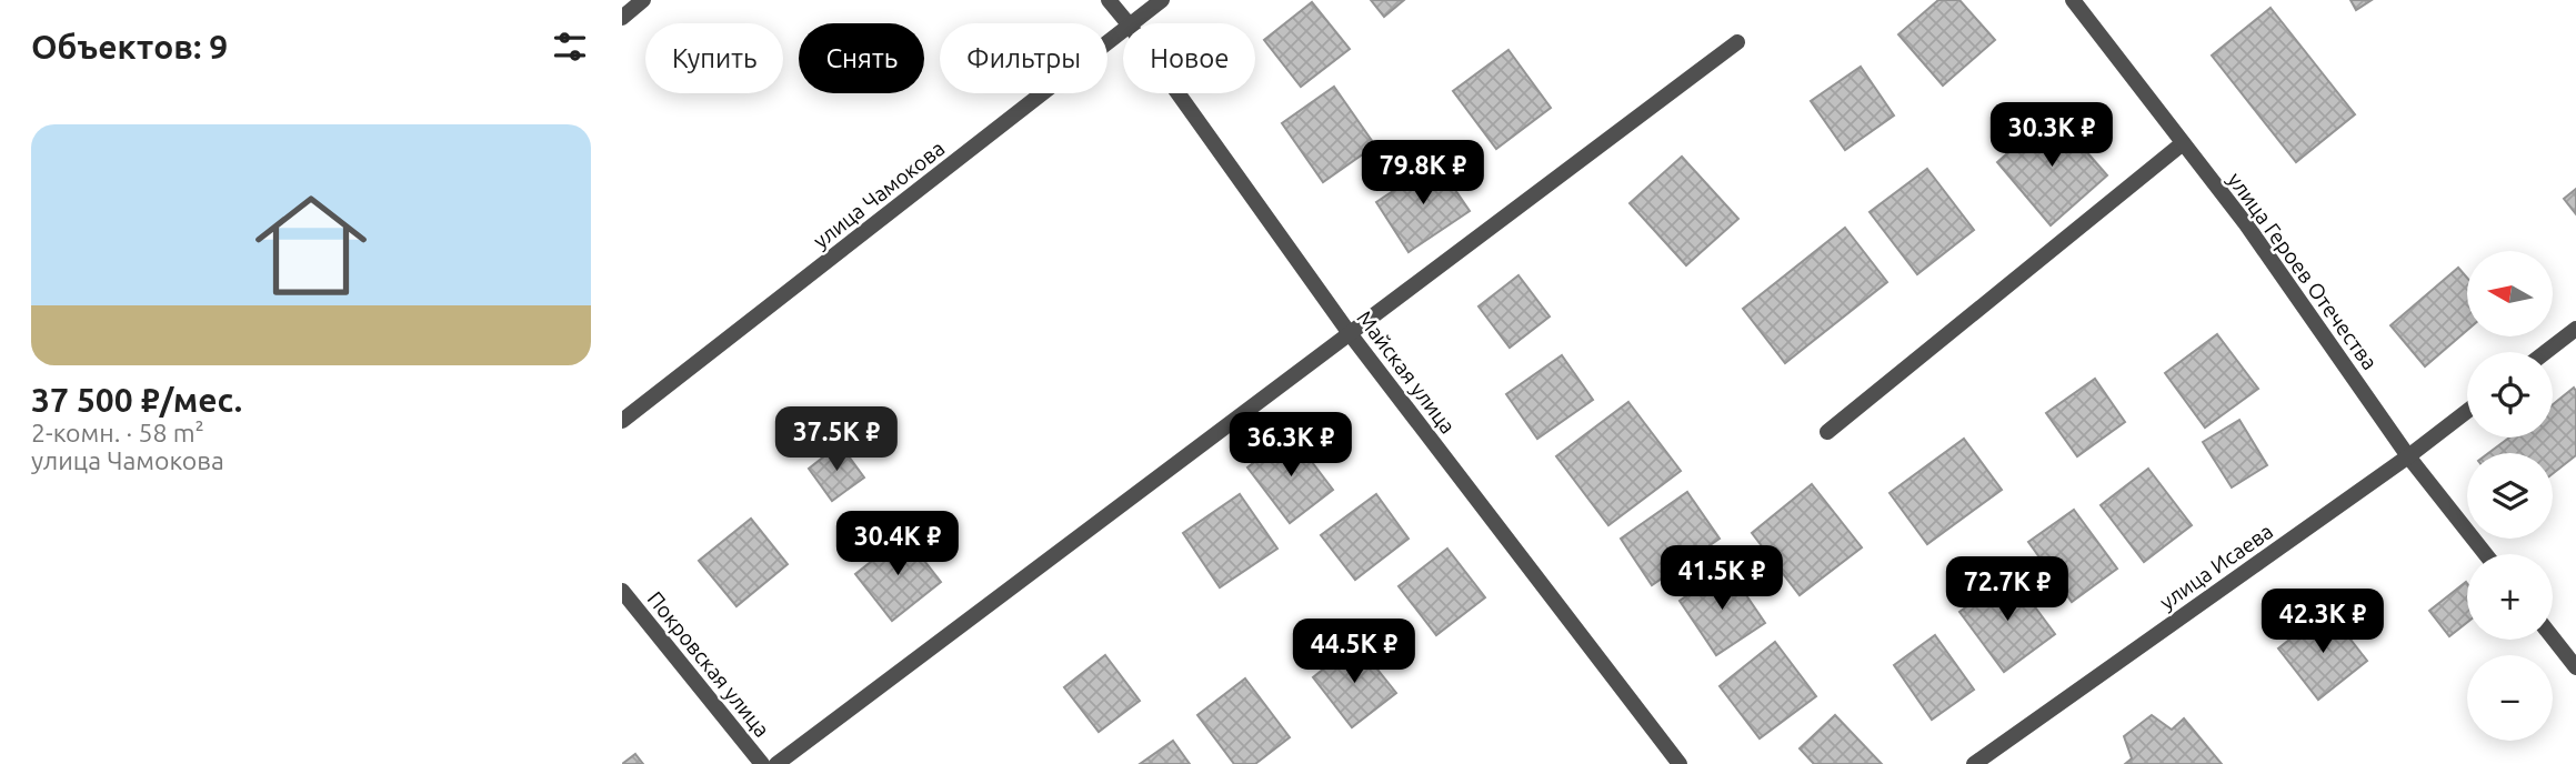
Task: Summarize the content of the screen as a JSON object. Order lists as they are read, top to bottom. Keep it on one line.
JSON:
{"streets":{"street":["улица Чамокова","улица Героев Отечества","Майская улица","улица Исаева","Покровская улица"]},"crossings":[["улица Героев Отечества","улица Исаева"]],"north":"left","page":{"heading":"Объектов: 9","chip":["Купить","Снять","Фильтры","Новое"],"list":[{"name":"37 500 ₽/мес.","note":"2-комн. · 58 m² · улица Чамокова"}],"price":["30.3K ₽","79.8K ₽","37.5K ₽","36.3K ₽","30.4K ₽","41.5K ₽","72.7K ₽","42.3K ₽","44.5K ₽"],"map_buttons":["+","−"]}}
